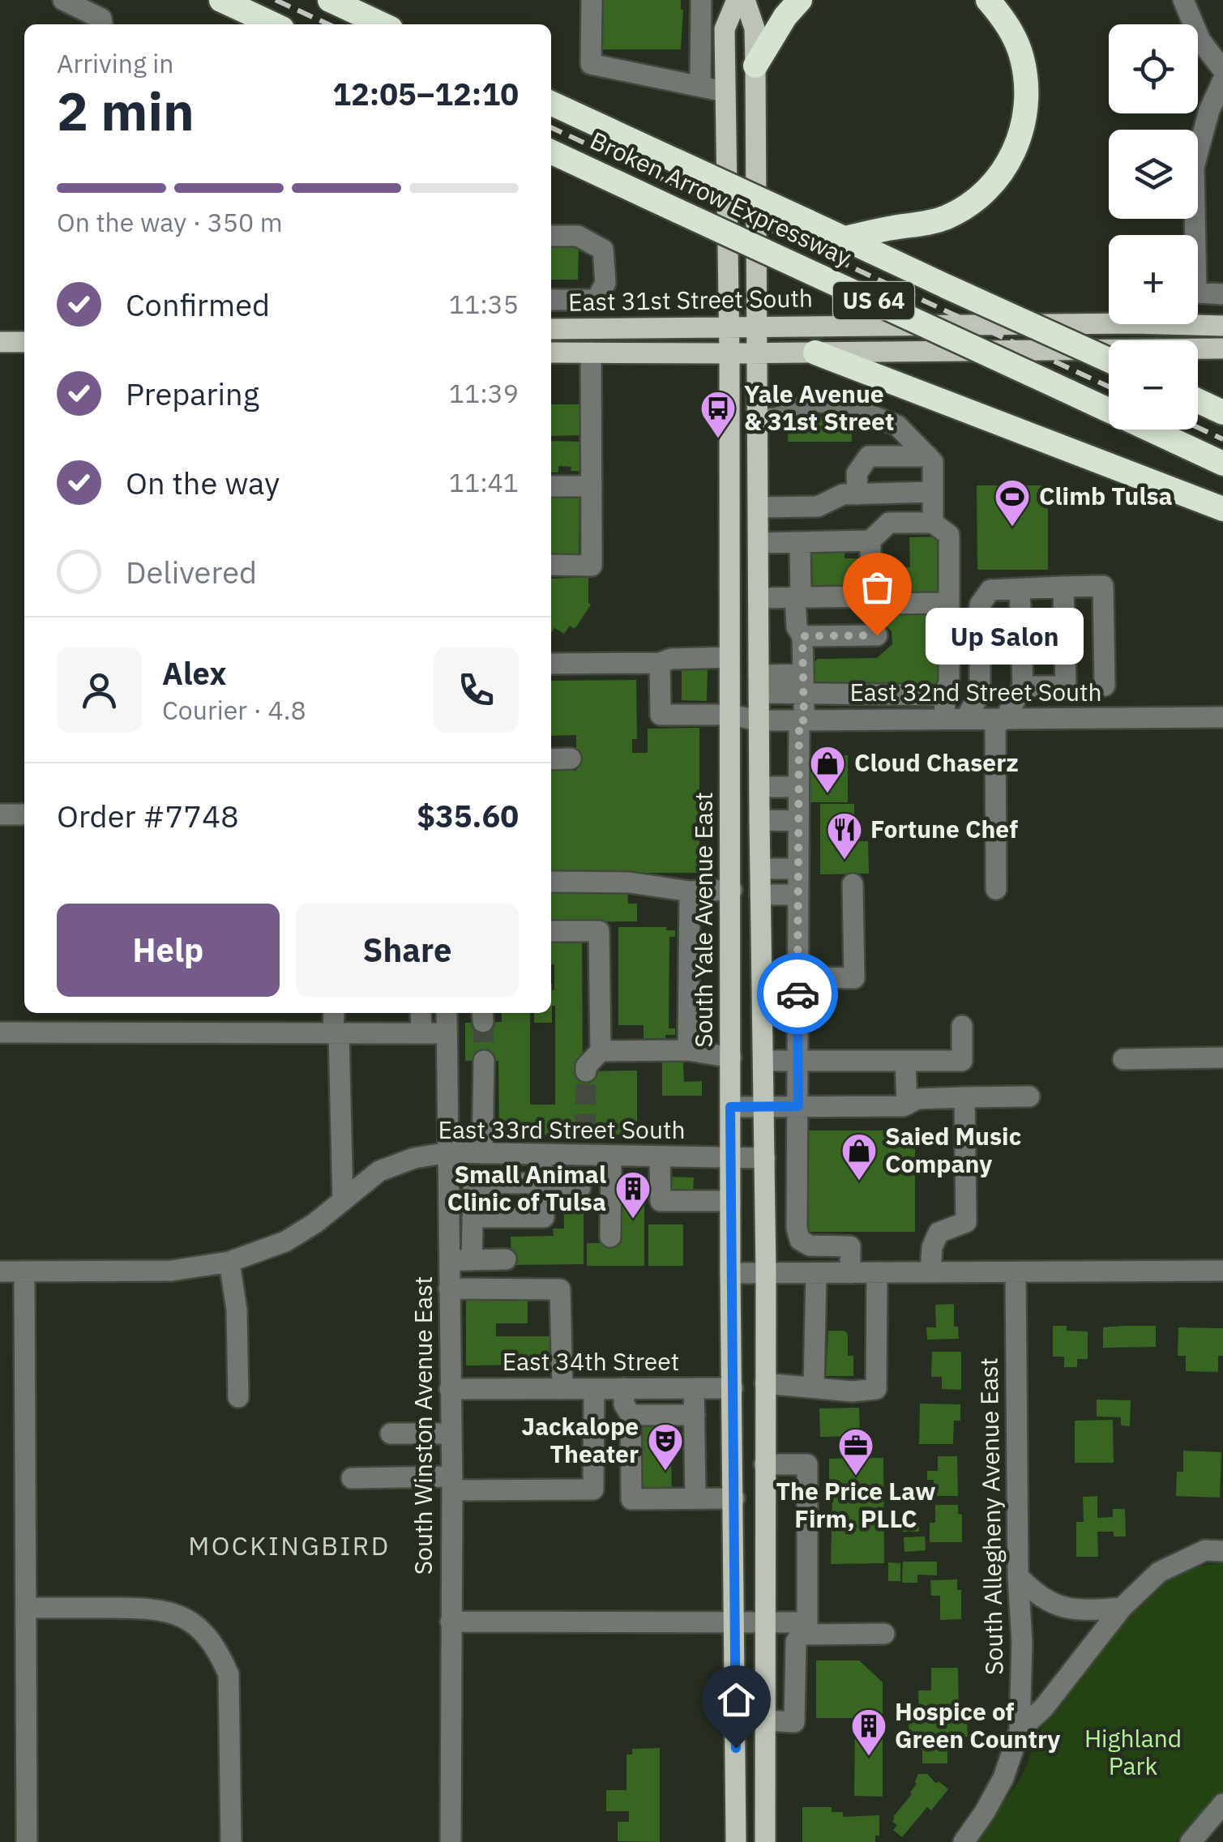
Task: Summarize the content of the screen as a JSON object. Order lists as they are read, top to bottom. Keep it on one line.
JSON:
{"streets":{"highway":["Broken Arrow Expressway","US 64"],"main road":["East 31st Street South","South Yale Avenue East"],"street":["East 32nd Street South","East 33rd Street South","East 34th Street","South Winston Avenue East","South Allegheny Avenue East"]},"crossings":[["East 31st Street South","South Yale Avenue East"],["East 32nd Street South","South Yale Avenue East"],["South Yale Avenue East","East 33rd Street South"],["South Yale Avenue East","East 34th Street"],["East 33rd Street South","South Winston Avenue East"],["East 34th Street","South Winston Avenue East"]],"districts":["MOCKINGBIRD"],"parks":["Highland Park"],"places":{"bus stop":["Yale Avenue & 31st Street"],"sports":["Climb Tulsa"],"other":["Up Salon"],"shop":["Cloud Chaserz","Saied Music Company"],"restaurant":["Fortune Chef"],"building":["Small Animal Clinic of Tulsa","Hospice of Green Country"],"theatre":["Jackalope Theater"],"office":["The Price Law Firm, PLLC"]},"page":{"map_buttons":["+","−"],"heading":["2 min","Arriving in","12:05–12:10"],"panel":["Alex","Courier · 4.8","Order #7748","$35.60"],"bar":"On the way · 350 m","list":[["Confirmed","11:35"],["Preparing","11:39"],["On the way","11:41"],"Delivered"],"bubble":"Up Salon","buttons":["Help","Share"]}}
